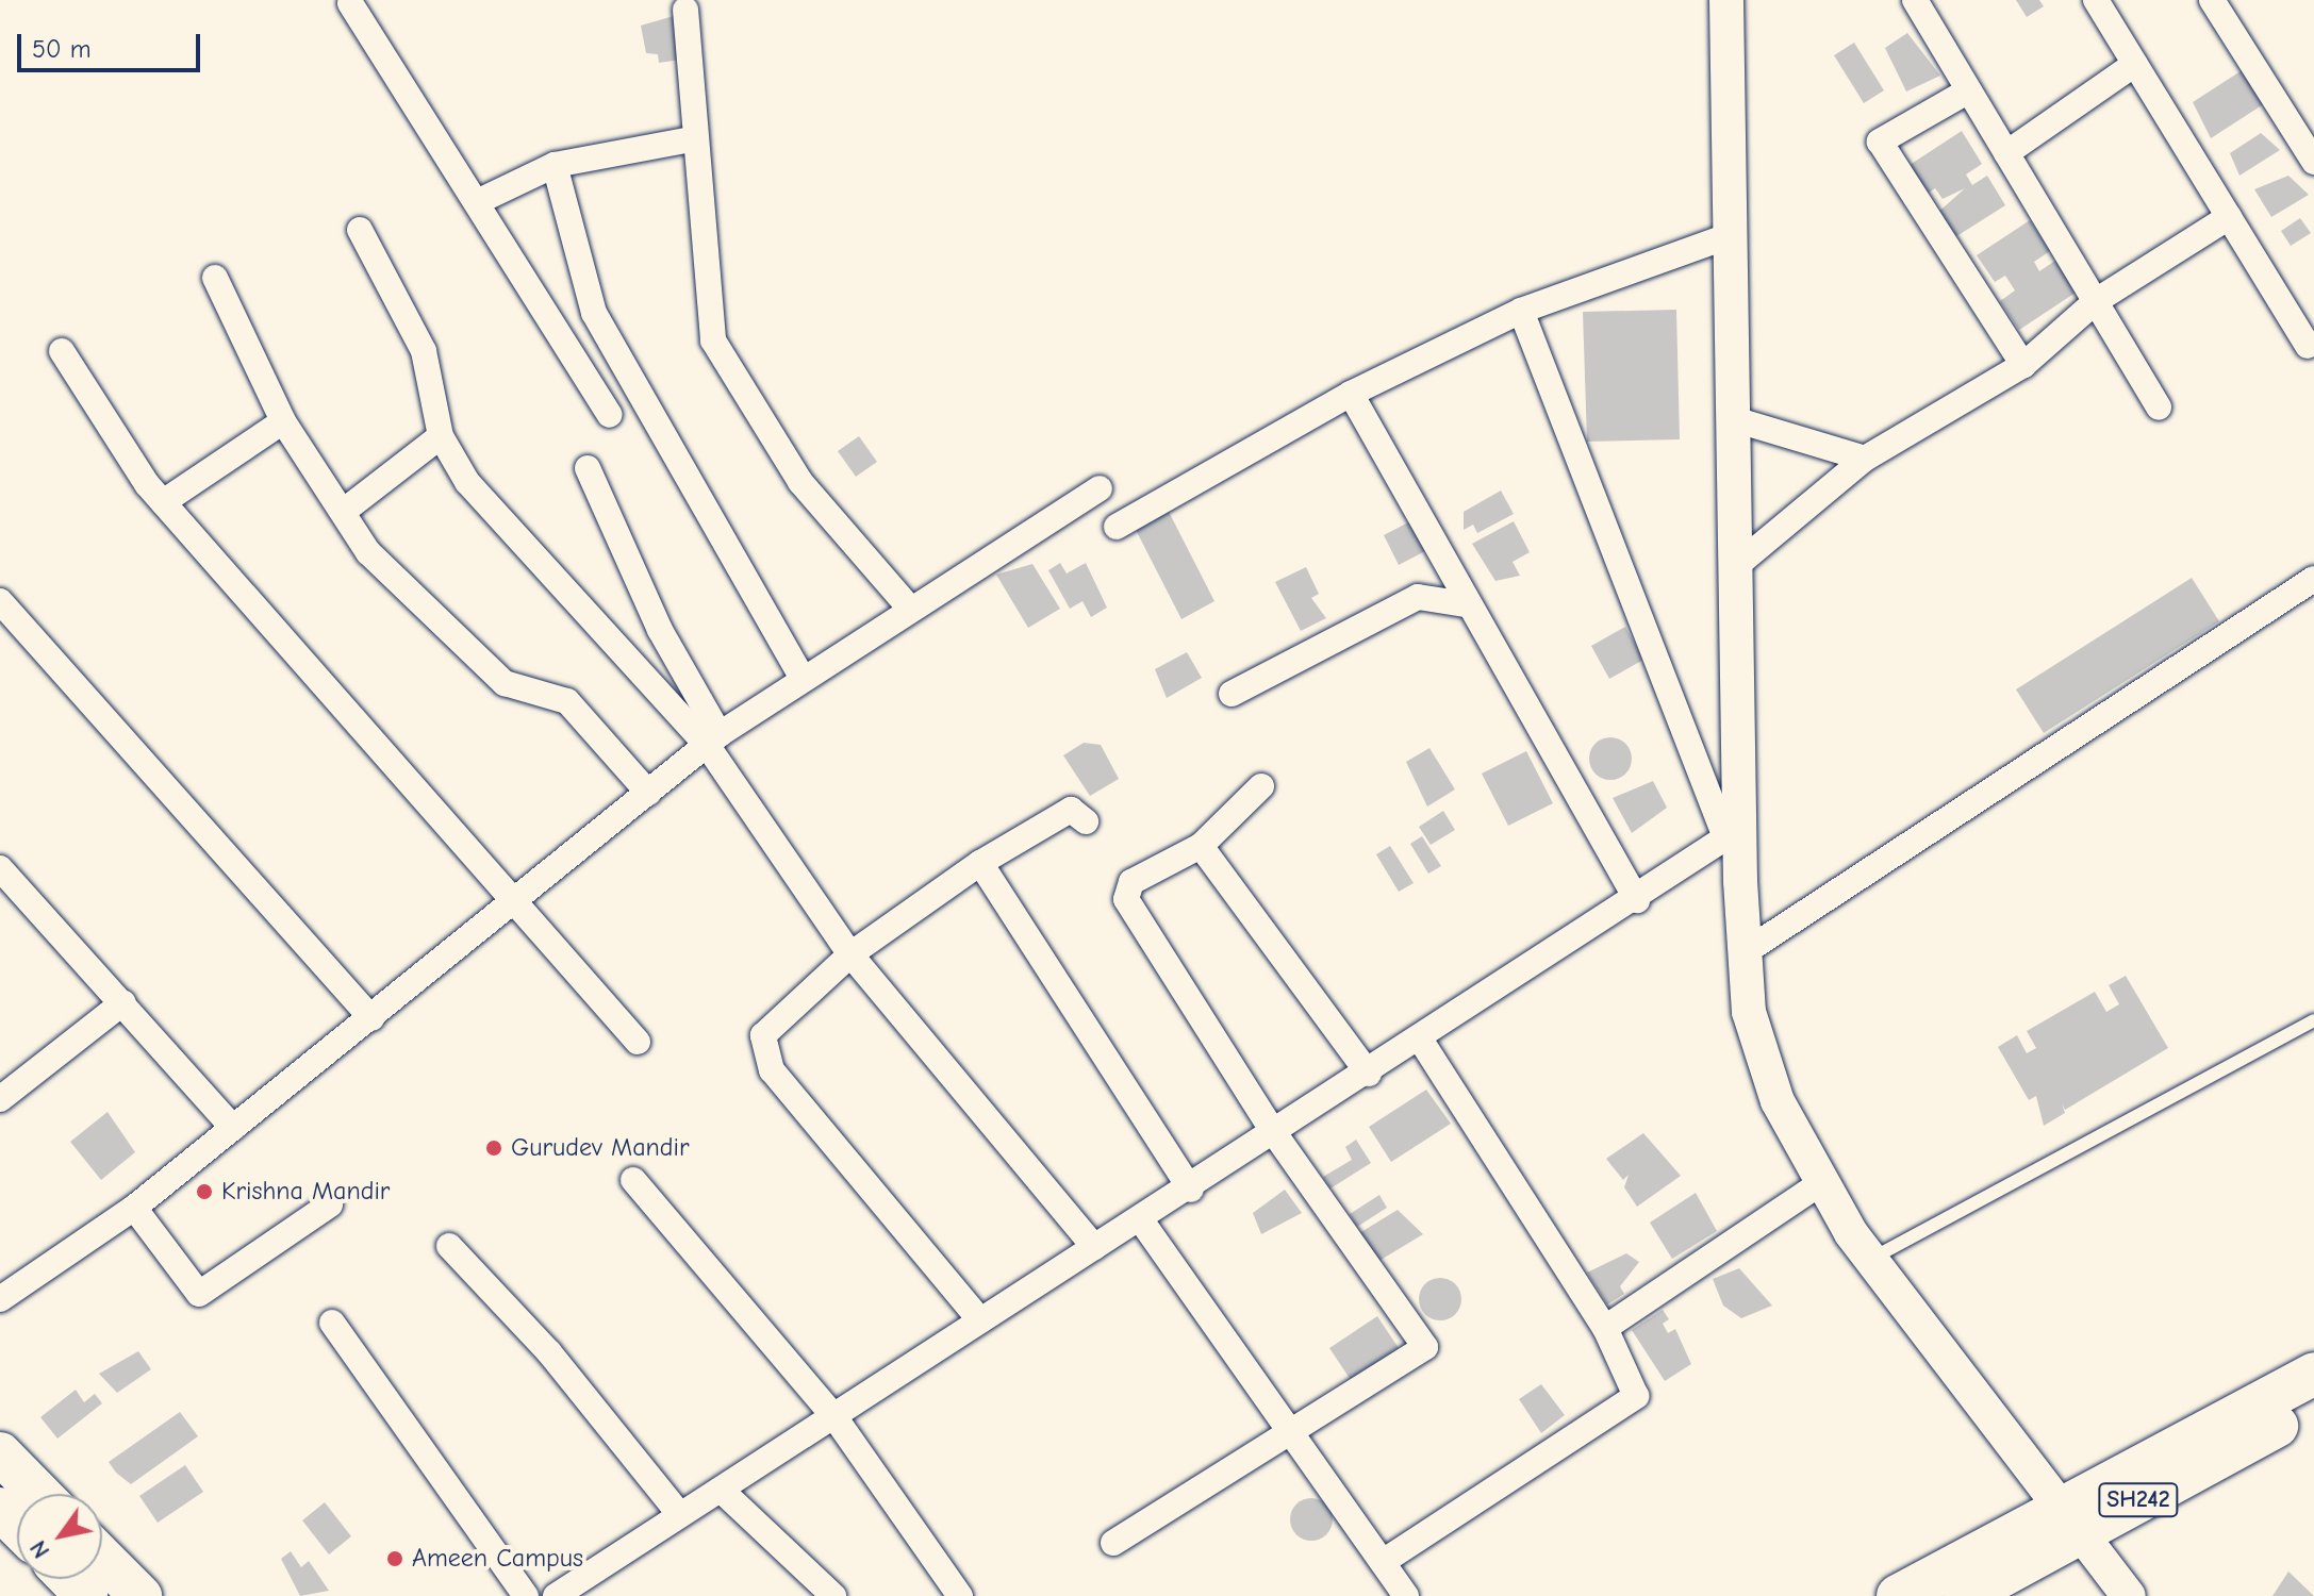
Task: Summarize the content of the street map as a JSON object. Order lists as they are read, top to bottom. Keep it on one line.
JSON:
{"streets":{"main road":["SH242"]},"places":["Gurudev Mandir","Krishna Mandir","Ameen Campus"],"scale_bar":"50 m","north":"bottom left"}
